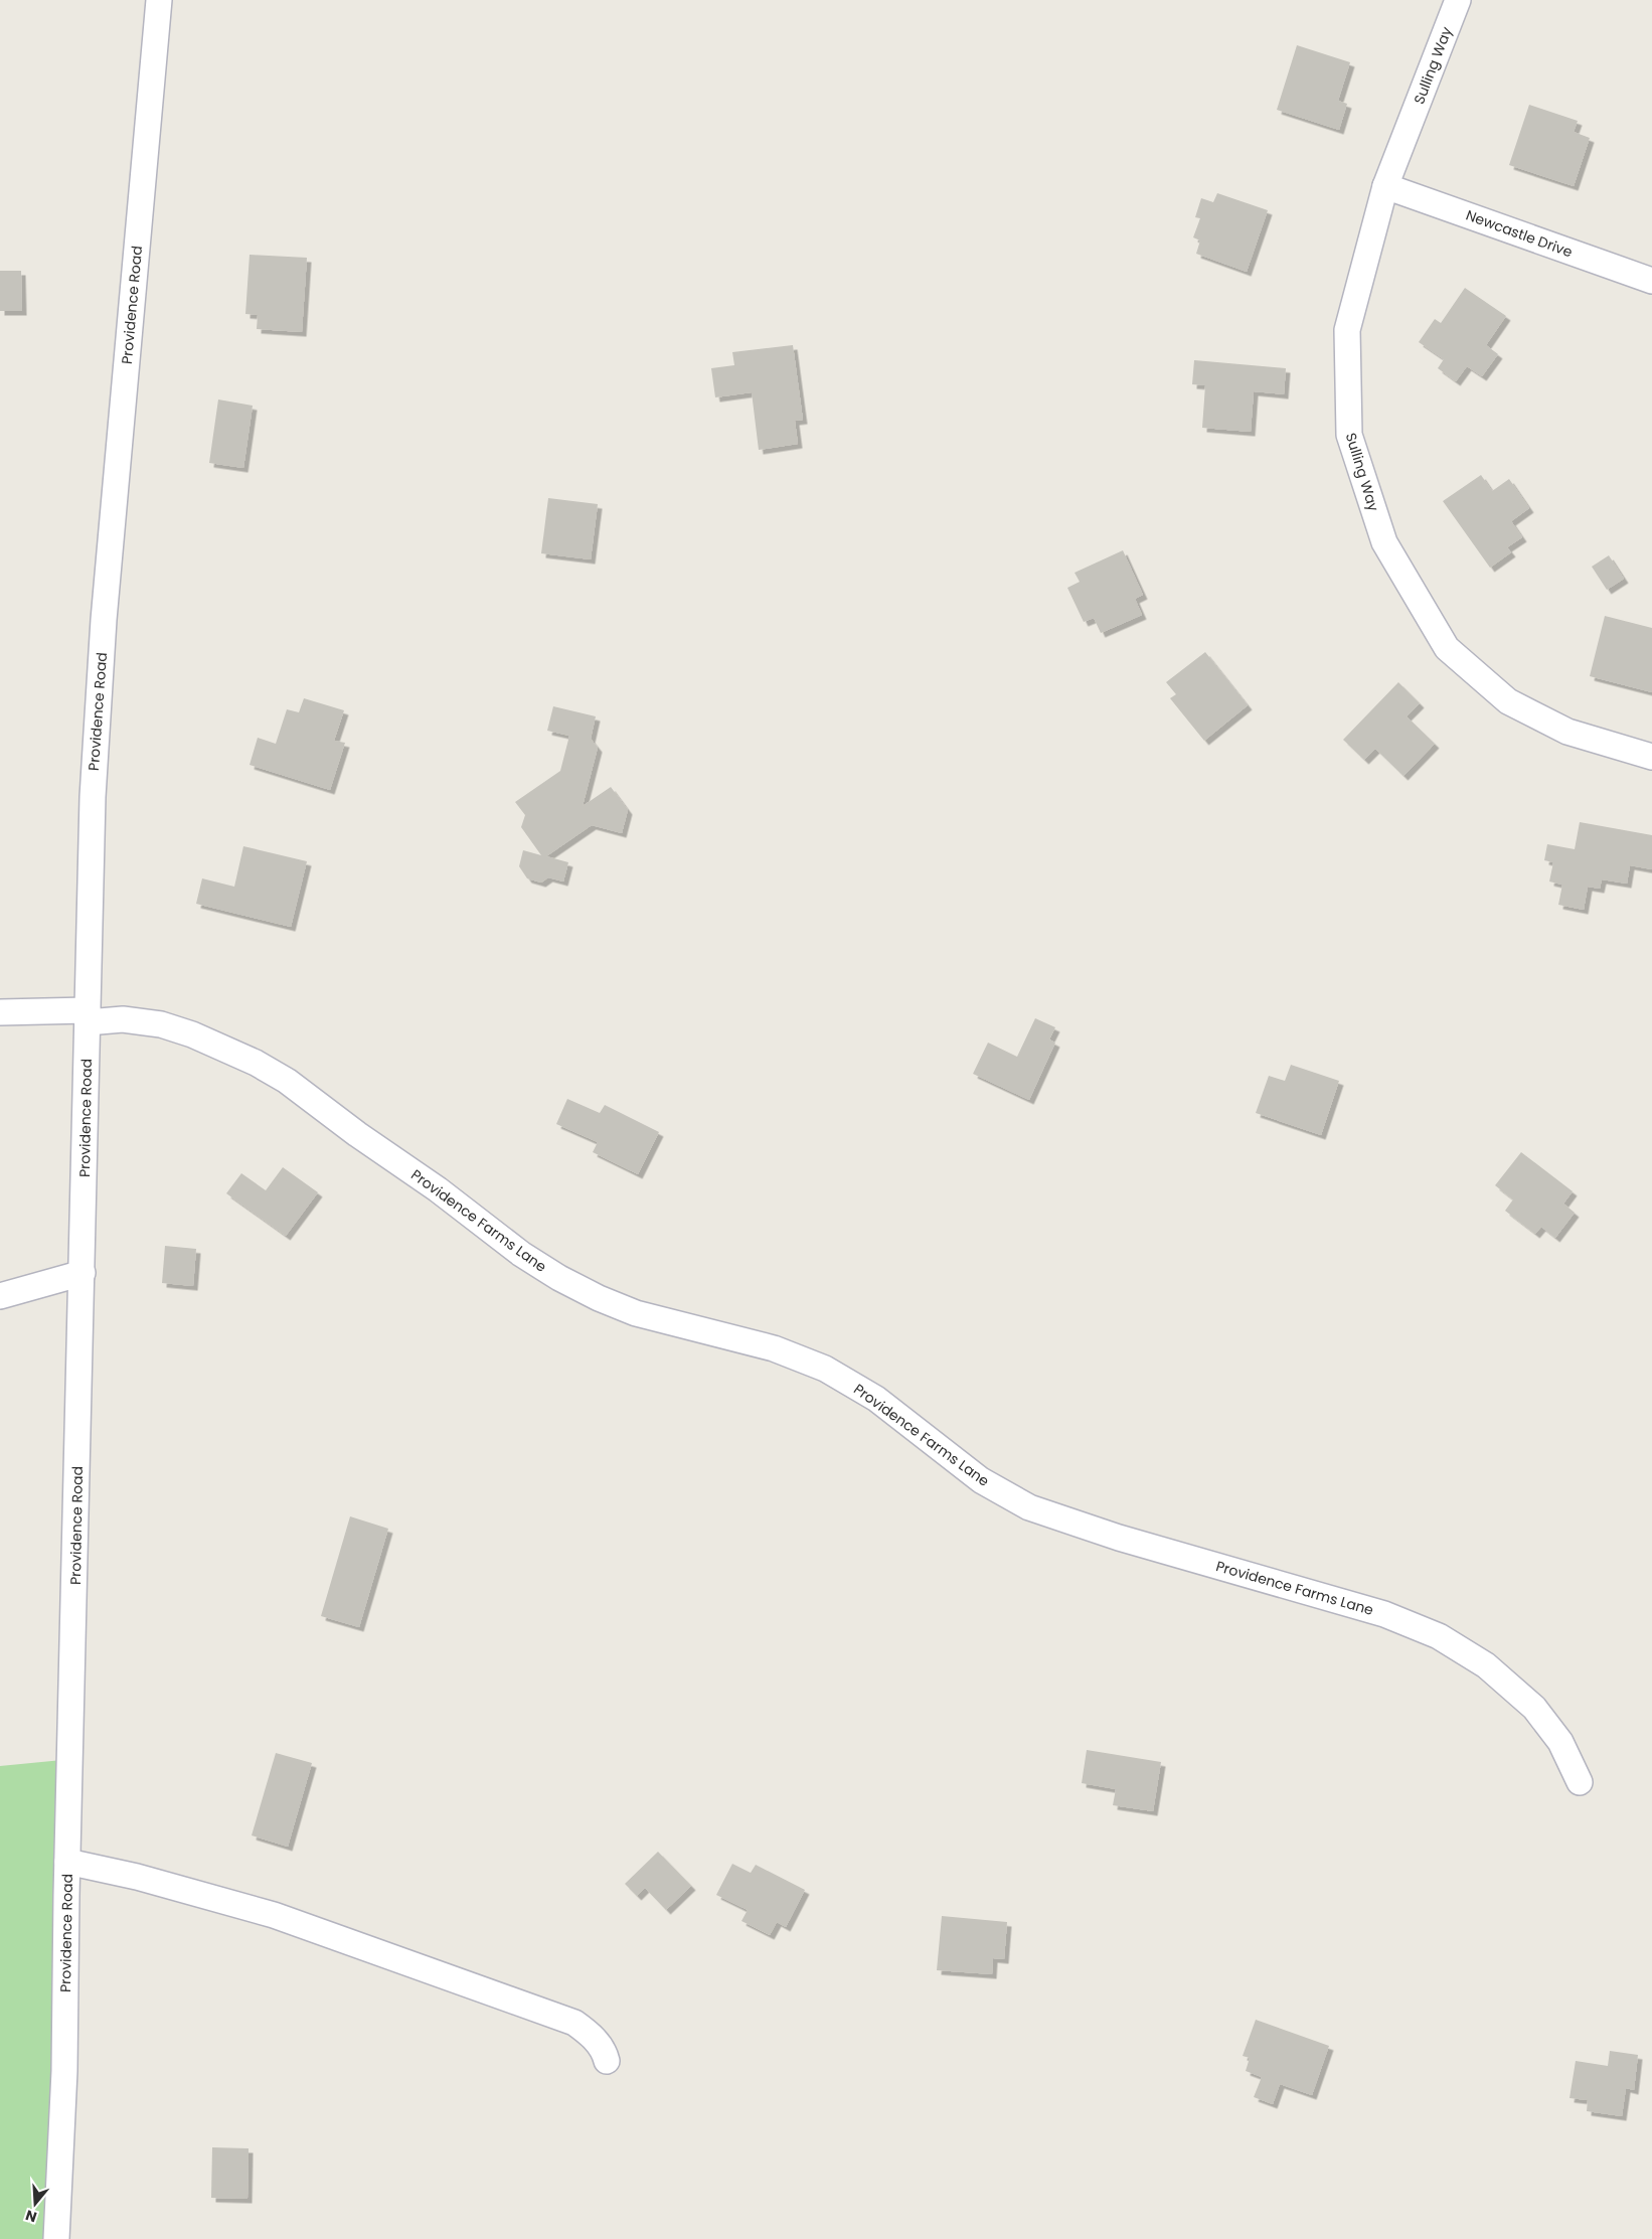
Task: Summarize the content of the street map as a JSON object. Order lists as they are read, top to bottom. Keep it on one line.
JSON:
{"streets":{"street":["Sulling Way","Newcastle Drive","Providence Road","Providence Farms Lane"]},"crossings":[["Sulling Way","Newcastle Drive"],["Providence Road","Providence Farms Lane"]],"north":"bottom"}
